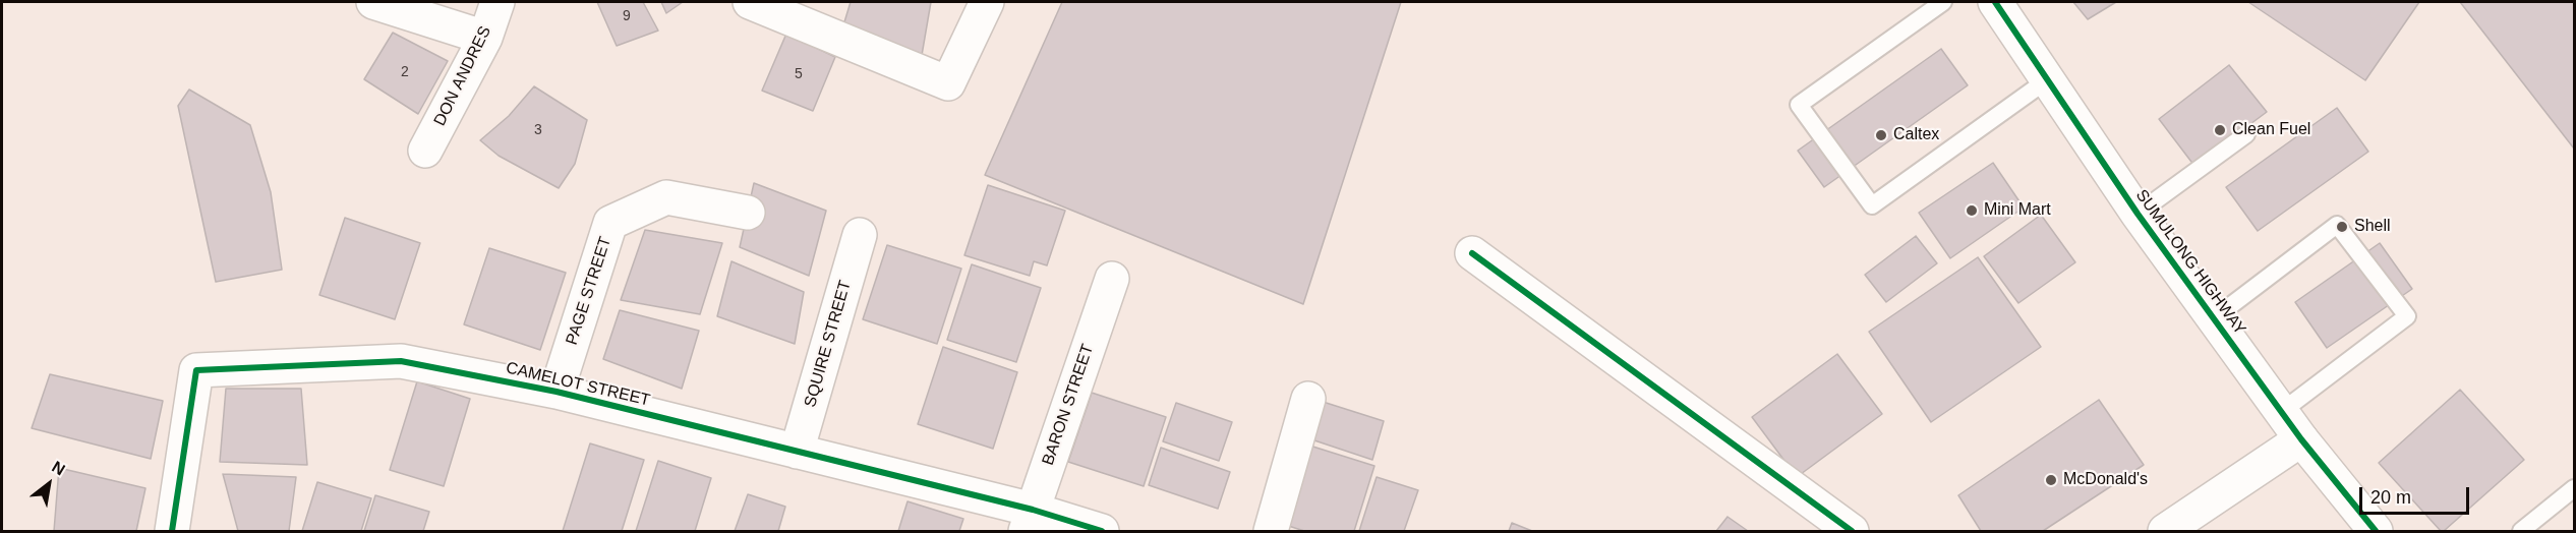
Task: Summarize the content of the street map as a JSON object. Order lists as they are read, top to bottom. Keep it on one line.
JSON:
{"streets":{"street":["DON ANDRES","SUMULONG HIGHWAY","PAGE STREET","SQUIRE STREET","CAMELOT STREET","BARON STREET"]},"crossings":[["PAGE STREET","CAMELOT STREET"],["SQUIRE STREET","CAMELOT STREET"],["CAMELOT STREET","BARON STREET"]],"places":["Clean Fuel","Caltex","Mini Mart","Shell","McDonald's"],"house_numbers":["9","2","5","3"],"scale_bar":"20 m","north":"top right"}
